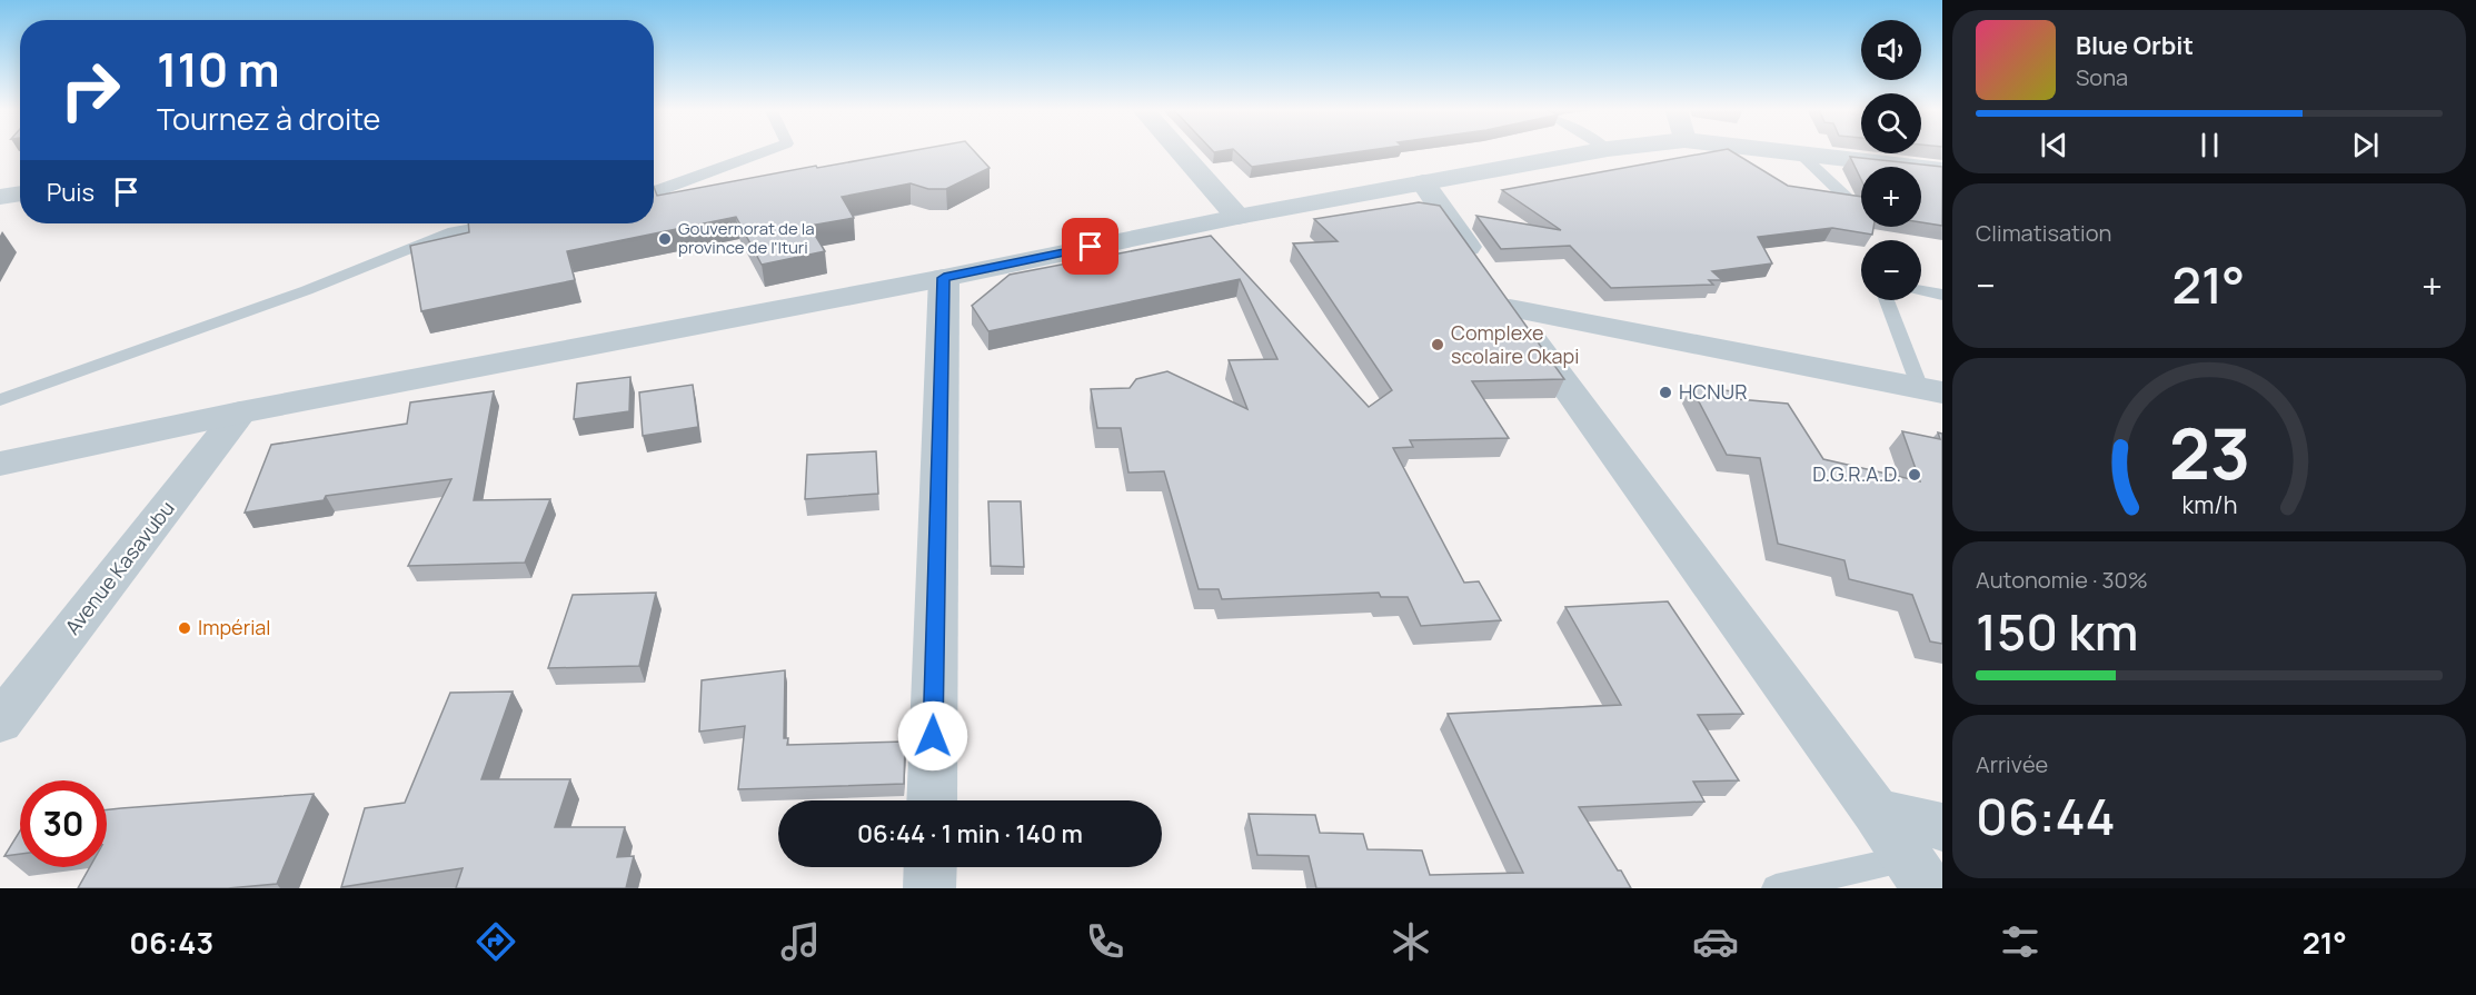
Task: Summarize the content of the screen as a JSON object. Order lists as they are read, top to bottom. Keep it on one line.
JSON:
{"streets":{"street":["Avenue Kasavubu"]},"places":["Gouvernorat de la province de l'Ituri","Complexe scolaire Okapi","HCNUR","D.G.R.A.D.","Impérial"],"page":{"map_buttons":["+","−"],"turn":["110 m","Tournez à droite"],"song":["Blue Orbit","Sona"],"then":"Puis","tile":["Climatisation",["Autonomie · 30%","150 km"],["Arrivée","06:44"]],"heat":["−","21°","+"],"limit":"30","trip":"06:44 · 1 min · 140 m","tabs":["06:43","21°"],"gauge":["23","km/h"]}}
